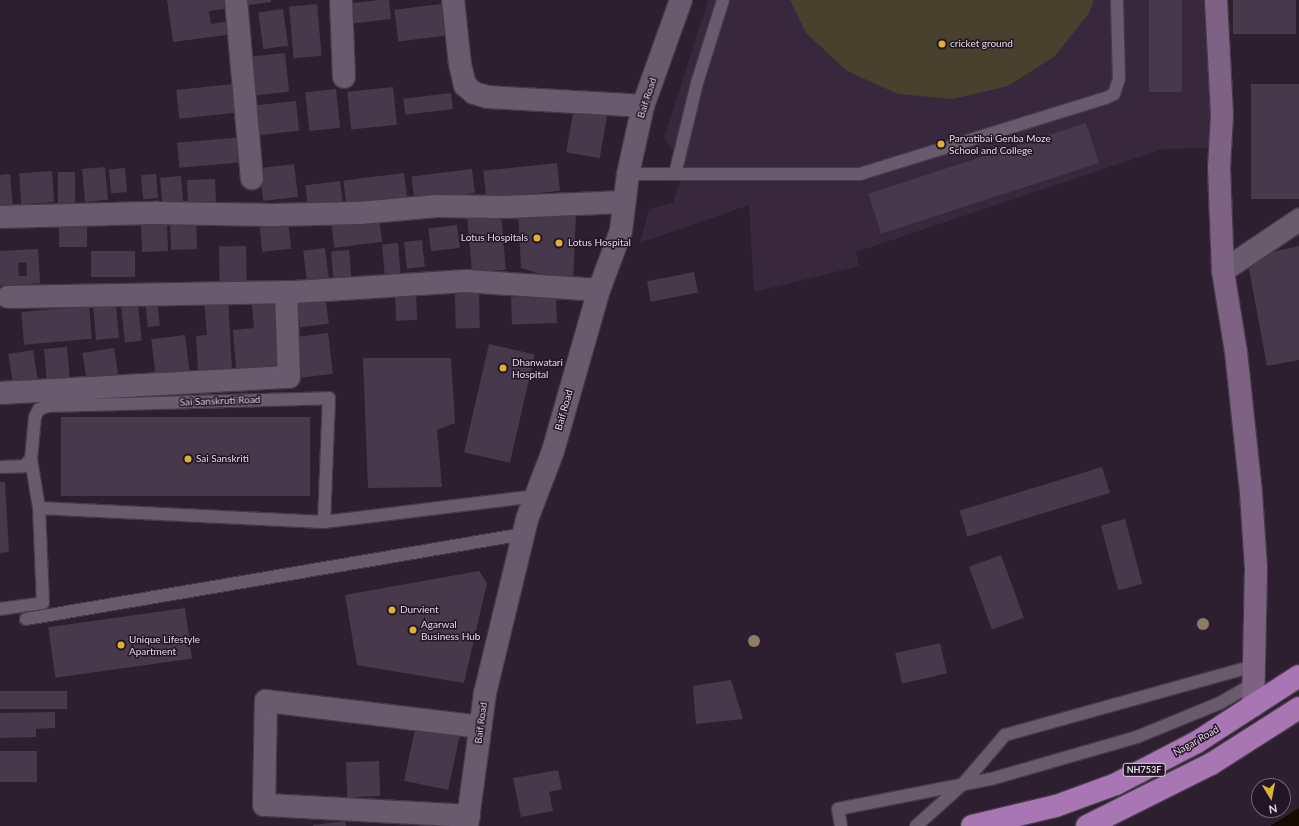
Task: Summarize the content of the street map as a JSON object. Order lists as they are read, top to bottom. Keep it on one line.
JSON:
{"streets":{"highway":["Nagar Road","NH753F"],"street":["Baif Road"],"lane":["Sai Sanskruti Road"]},"places":["cricket ground","Parvatibai Genba Moze School and College","Lotus Hospitals","Lotus Hospital","Dhanwatari Hospital","Sai Sanskriti","Durvient","Agarwal Business Hub","Unique Lifestyle Apartment"],"north":"bottom"}
